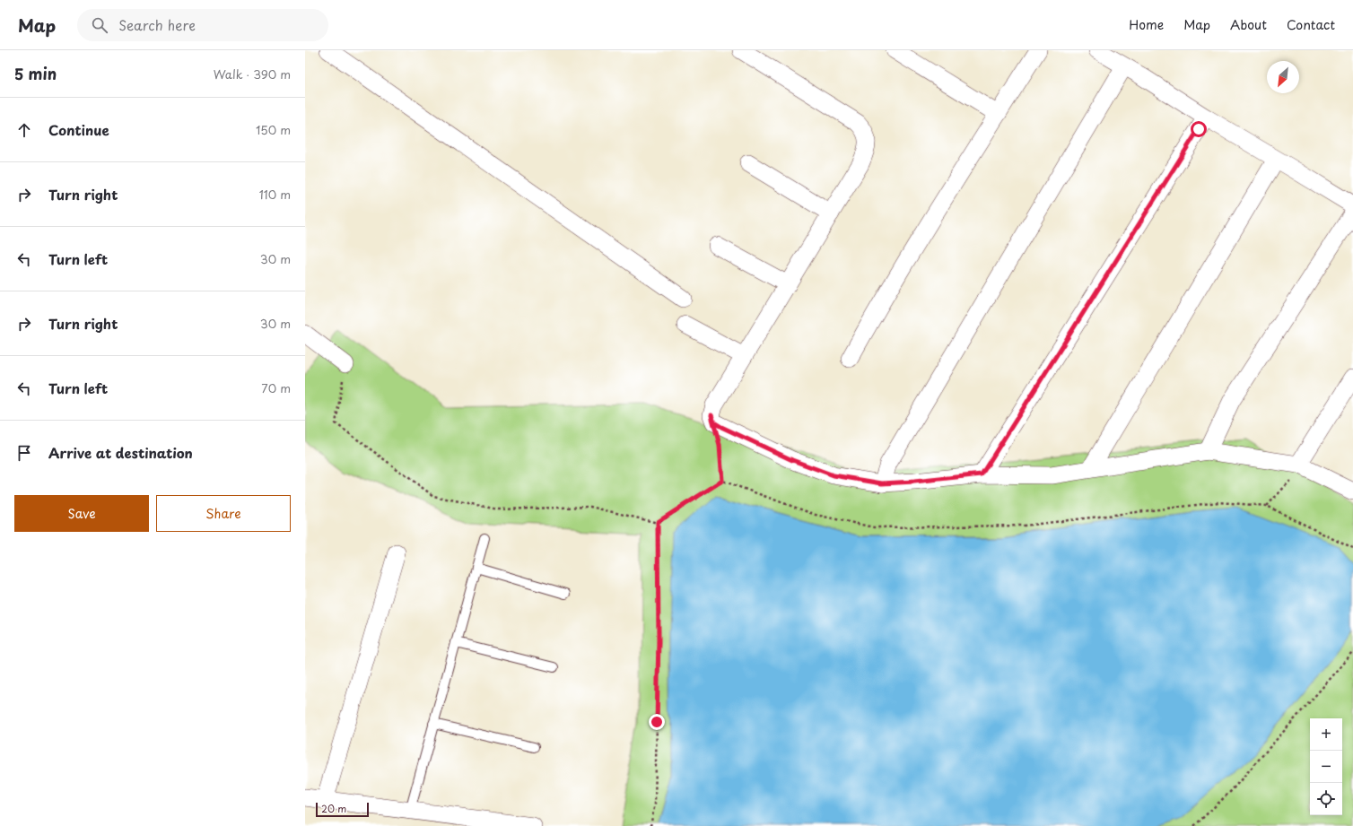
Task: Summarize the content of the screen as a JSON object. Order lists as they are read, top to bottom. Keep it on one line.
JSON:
{"scale_bar":"20 m","north":"bottom left","page":{"header":"Map","search":"Search here","nav":["Home","Map","About","Contact"],"heading":["5 min","Walk · 390 m"],"list":[["Continue","150 m"],["Turn right","110 m"],["Turn left","30 m"],["Turn right","30 m"],["Turn left","70 m"],"Arrive at destination"],"buttons":["Save","Share"],"map_buttons":["+","−"],"scale":"20 m"}}
